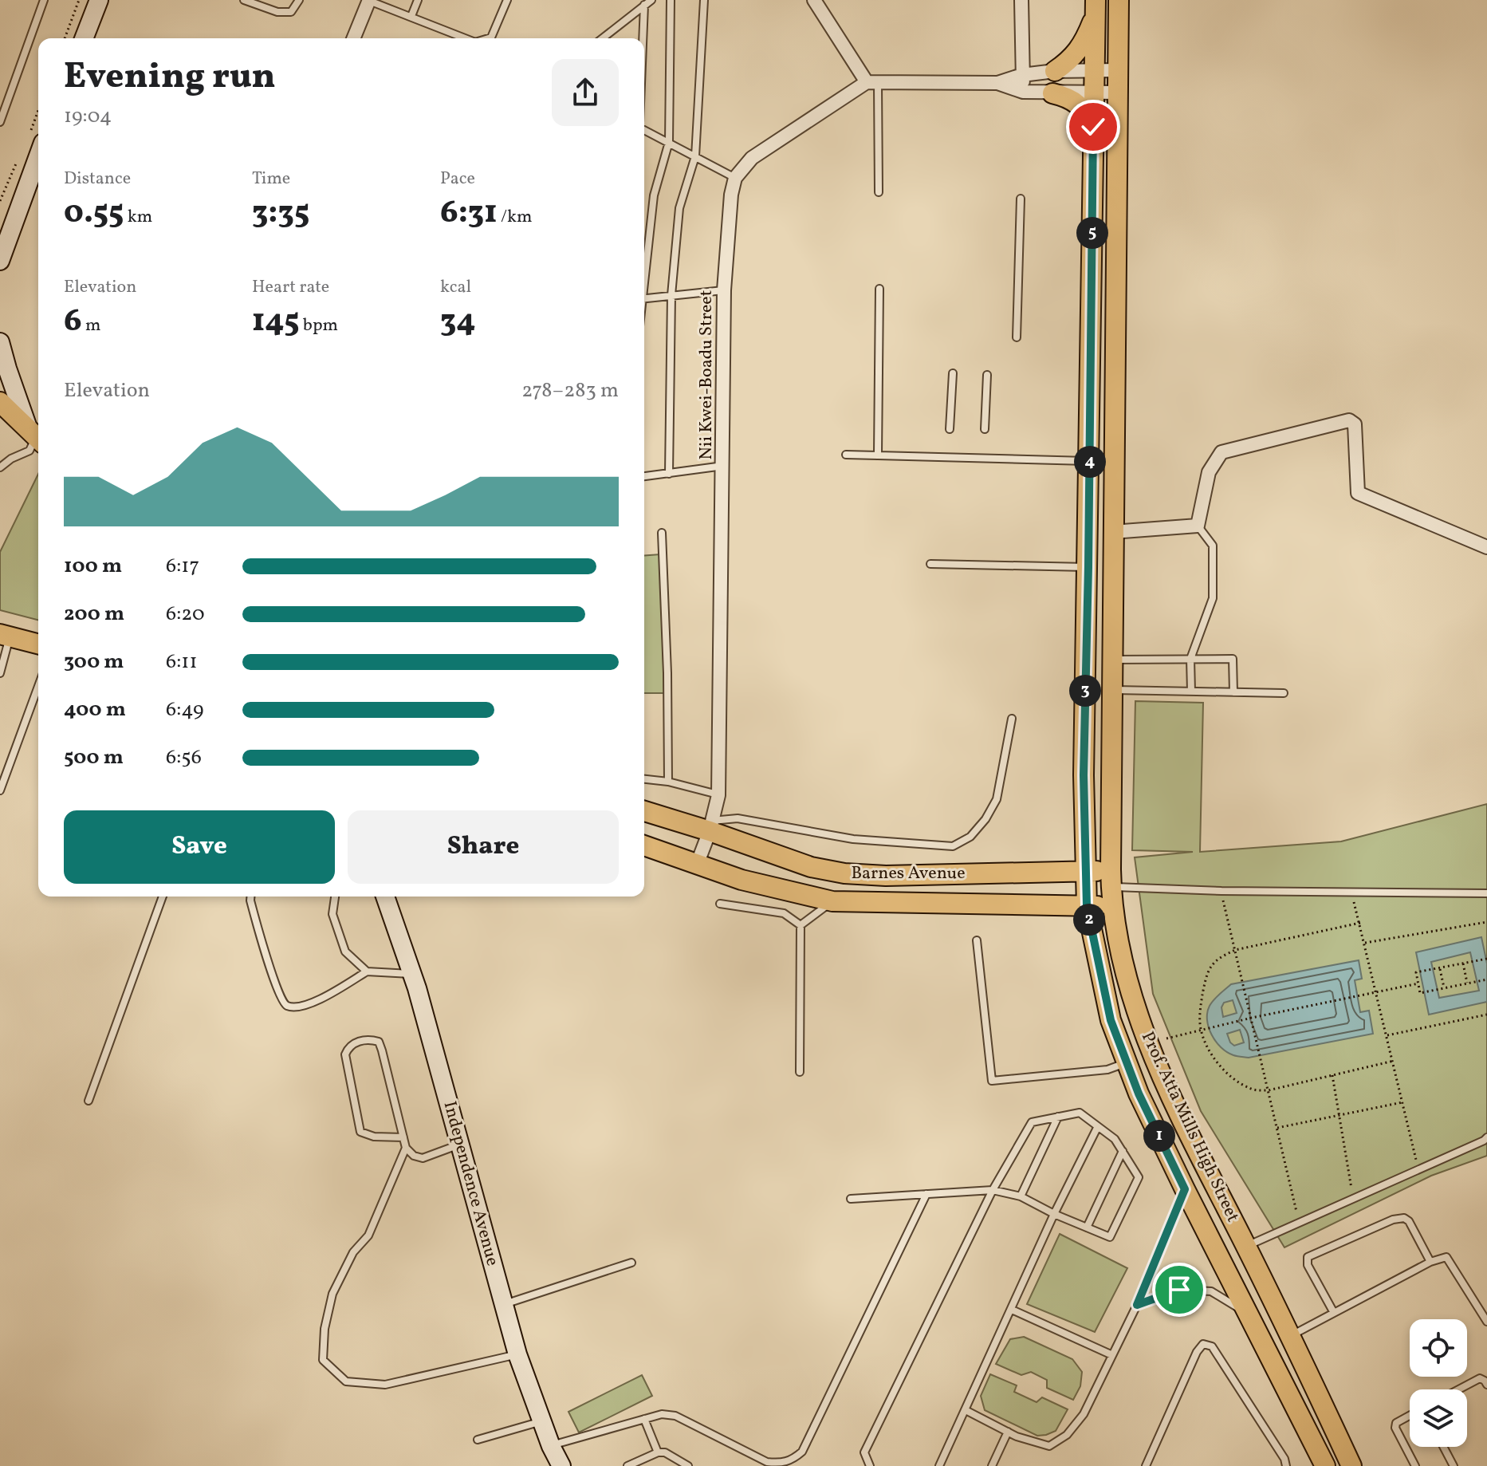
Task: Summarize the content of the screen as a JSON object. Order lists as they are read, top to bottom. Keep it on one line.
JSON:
{"streets":{"main road":["Barnes Avenue","Prof. Atta Mills High Street","Independence Avenue"],"street":["Nii Kwei-Boadu Street"]},"crossings":[["Nii Kwei-Boadu Street","Barnes Avenue"],["Barnes Avenue","Prof. Atta Mills High Street"]],"page":{"heading":["Evening run","19:04"],"stats":[["Distance","0.55 km"],["Time","3:35"],["Pace","6:31 /km"],["Elevation","6 m"],["Heart rate","145 bpm"],["kcal","34"]],"pins":["5","4","3","2","1"],"chart":["Elevation","278–283 m"],"list":[{"name":"100 m","note":"6:17"},{"name":"200 m","note":"6:20"},{"name":"300 m","note":"6:11"},{"name":"400 m","note":"6:49"},{"name":"500 m","note":"6:56"}],"buttons":["Save","Share"]}}
